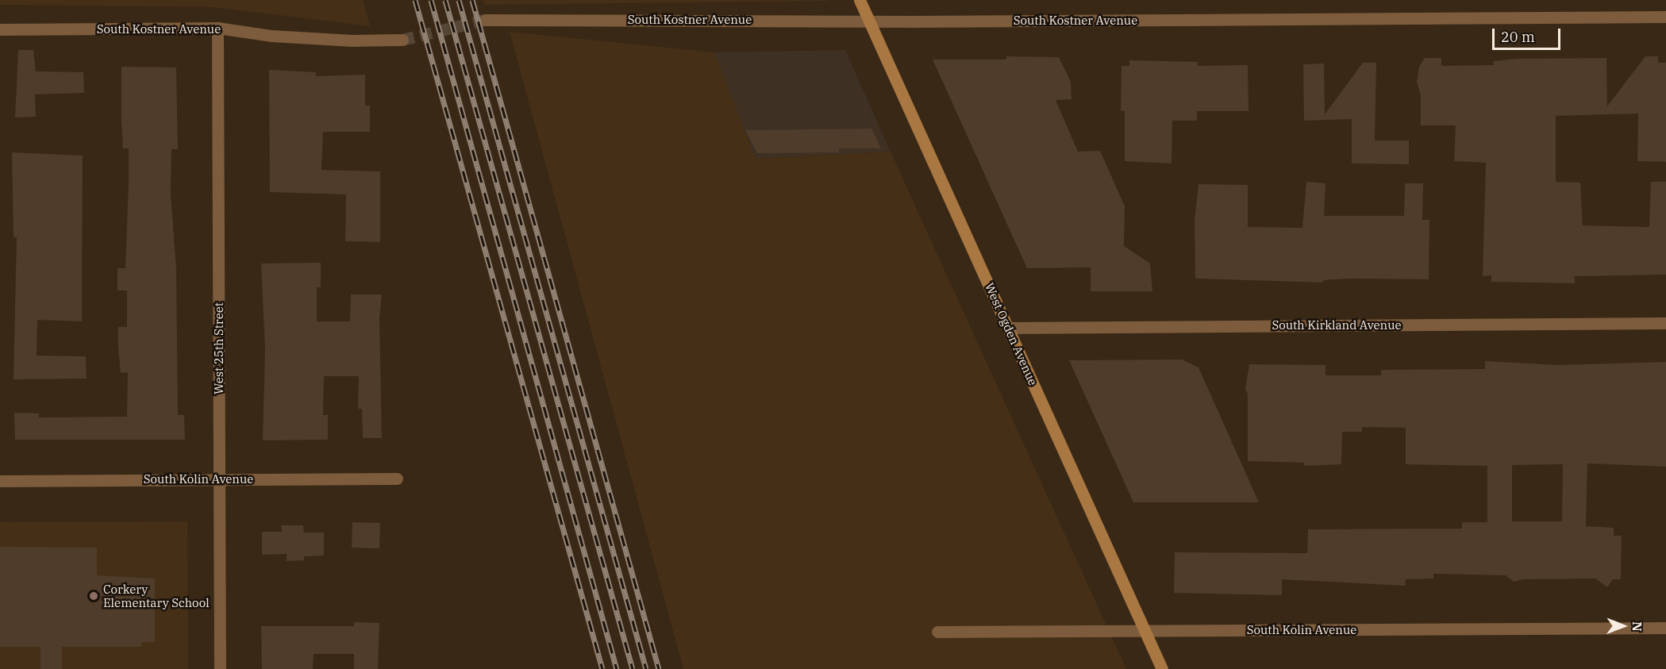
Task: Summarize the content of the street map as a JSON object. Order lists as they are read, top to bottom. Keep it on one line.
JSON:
{"streets":{"main road":["West Ogden Avenue"],"street":["South Kostner Avenue","South Kirkland Avenue","West 25th Street","South Kolin Avenue"]},"crossings":[["South Kostner Avenue","West Ogden Avenue"],["South Kostner Avenue","West 25th Street"],["South Kirkland Avenue","West Ogden Avenue"],["West Ogden Avenue","South Kolin Avenue"],["West 25th Street","South Kolin Avenue"]],"places":["Corkery Elementary School"],"scale_bar":"20 m","north":"right"}
